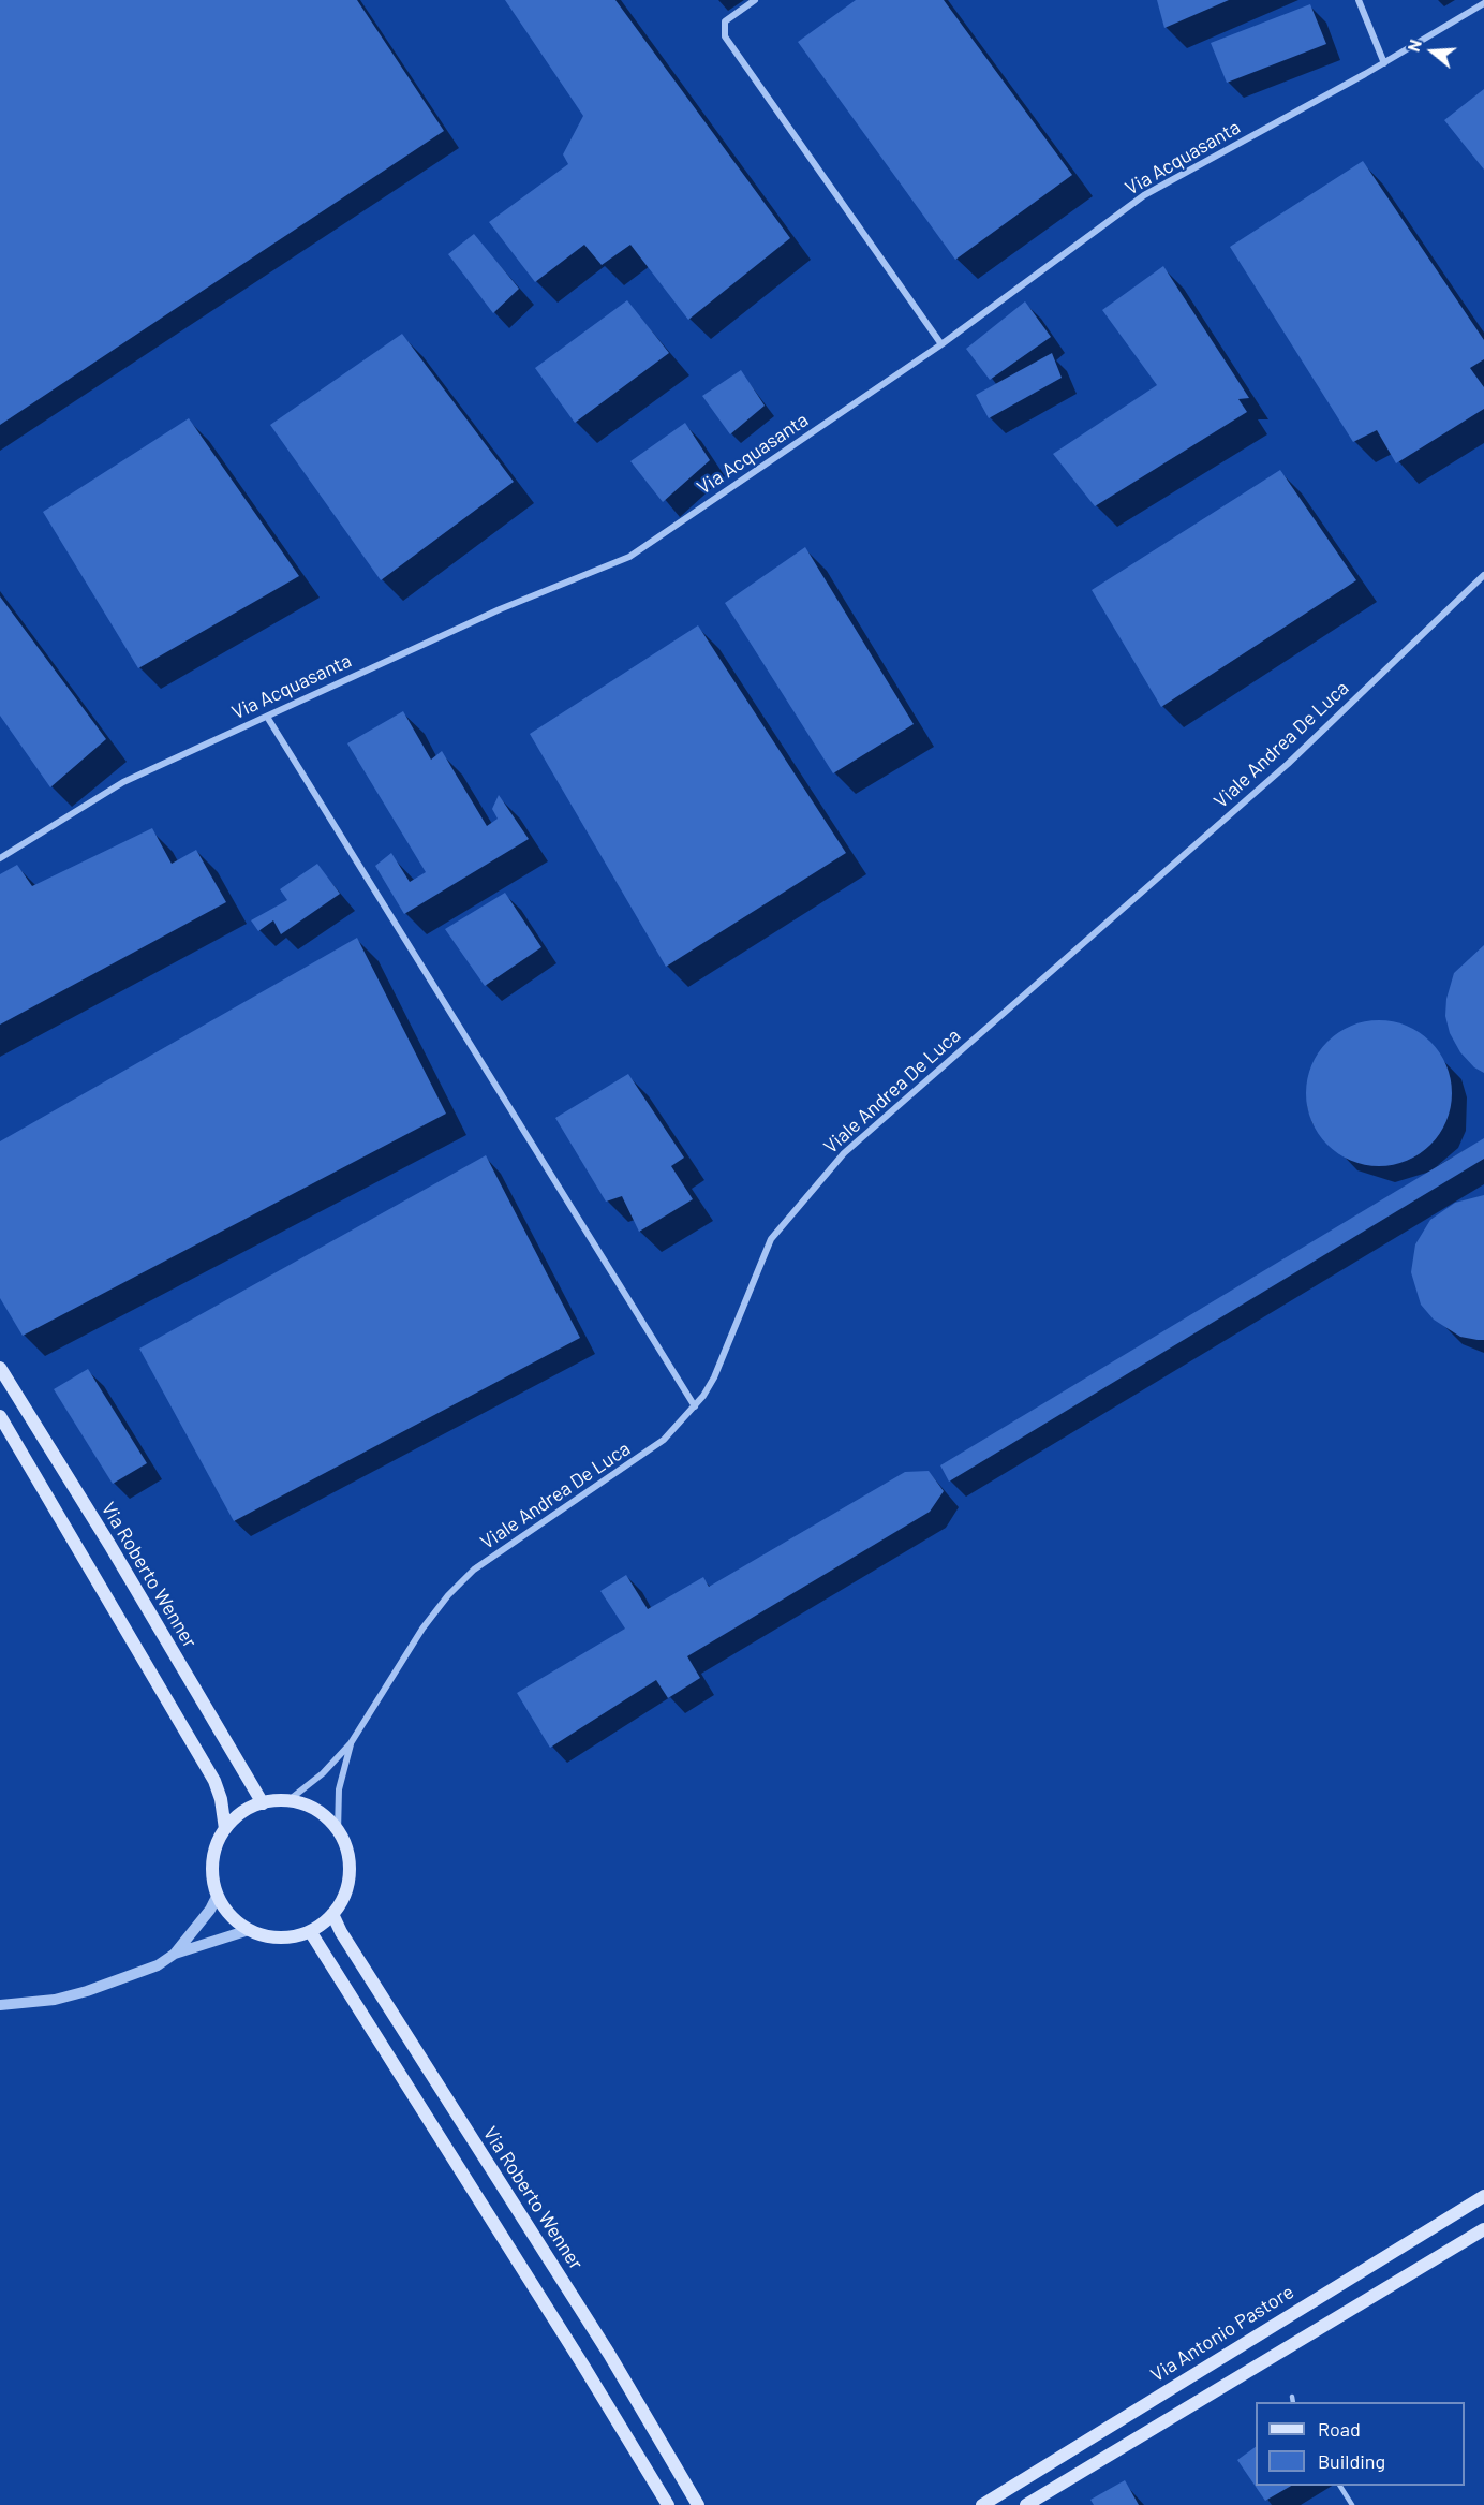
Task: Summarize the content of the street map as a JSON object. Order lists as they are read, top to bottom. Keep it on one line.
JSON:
{"streets":{"main road":["Via Roberto Wenner","Via Antonio Pastore"],"street":["Via Acquasanta","Viale Andrea De Luca"]},"legend":["Road","Building"],"north":"left"}
